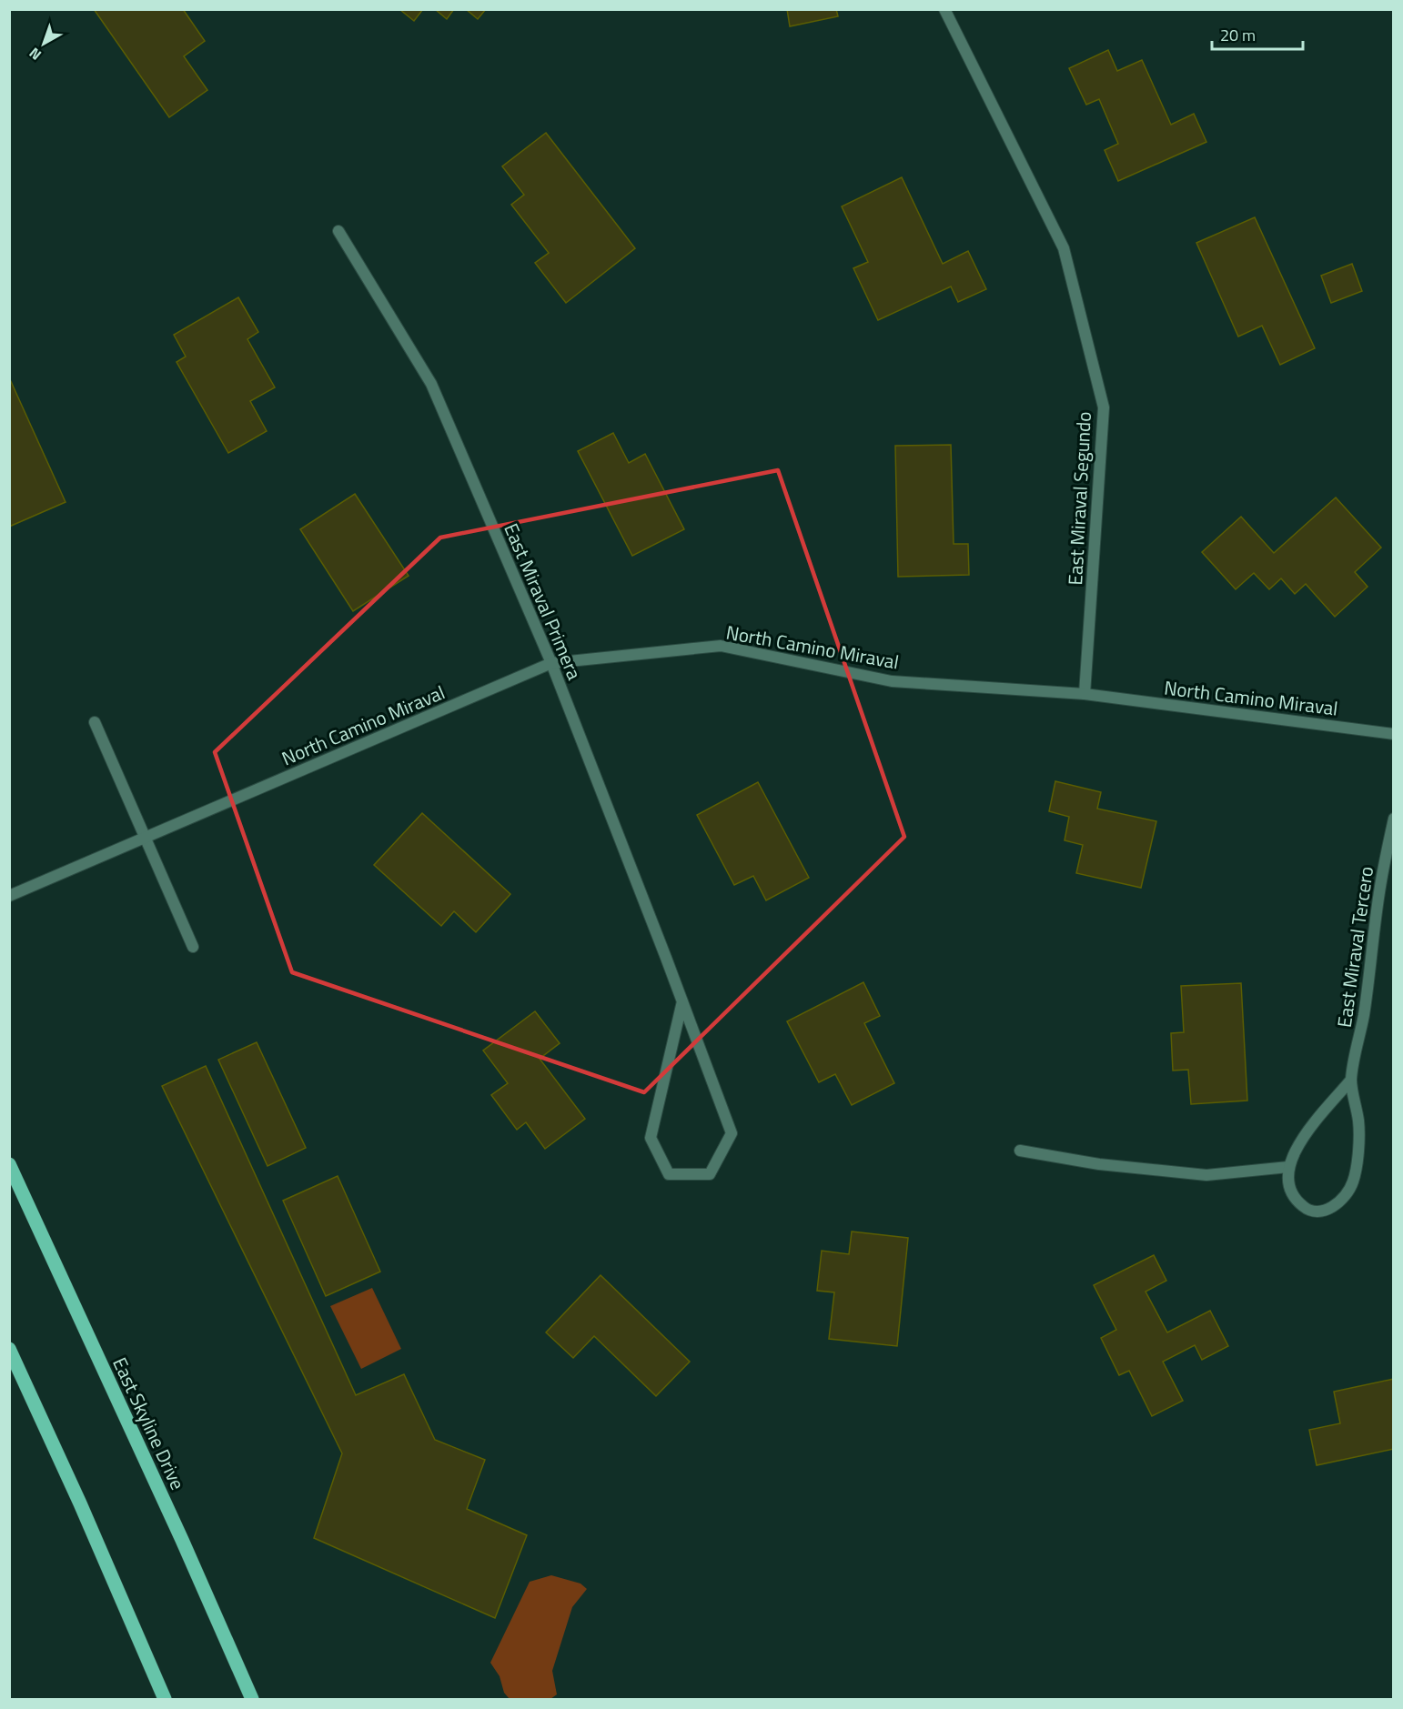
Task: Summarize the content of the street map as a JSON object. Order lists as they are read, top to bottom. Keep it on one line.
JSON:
{"streets":{"main road":["East Skyline Drive"],"street":["East Miraval Segundo","East Miraval Primera","North Camino Miraval","East Miraval Tercero"]},"crossings":[["East Miraval Segundo","North Camino Miraval"],["East Miraval Primera","North Camino Miraval"]],"scale_bar":"20 m","north":"bottom left"}
